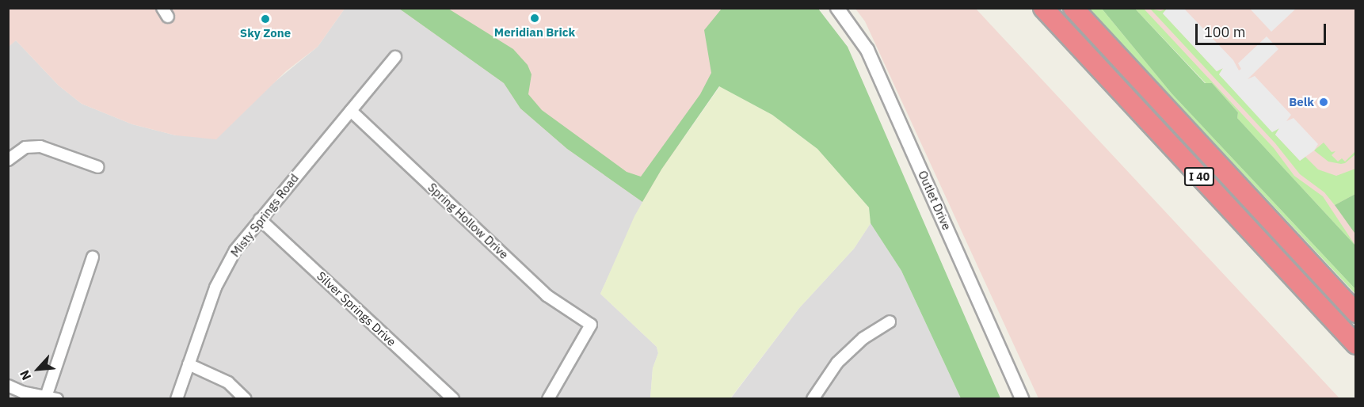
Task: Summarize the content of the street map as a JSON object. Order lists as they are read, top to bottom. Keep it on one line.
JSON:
{"streets":{"highway":["I 40"],"street":["Outlet Drive","Misty Springs Road","Spring Hollow Drive","Silver Springs Drive"]},"crossings":[["Misty Springs Road","Spring Hollow Drive"],["Misty Springs Road","Silver Springs Drive"]],"places":["Meridian Brick","Sky Zone","Belk"],"scale_bar":"100 m","north":"bottom left"}
